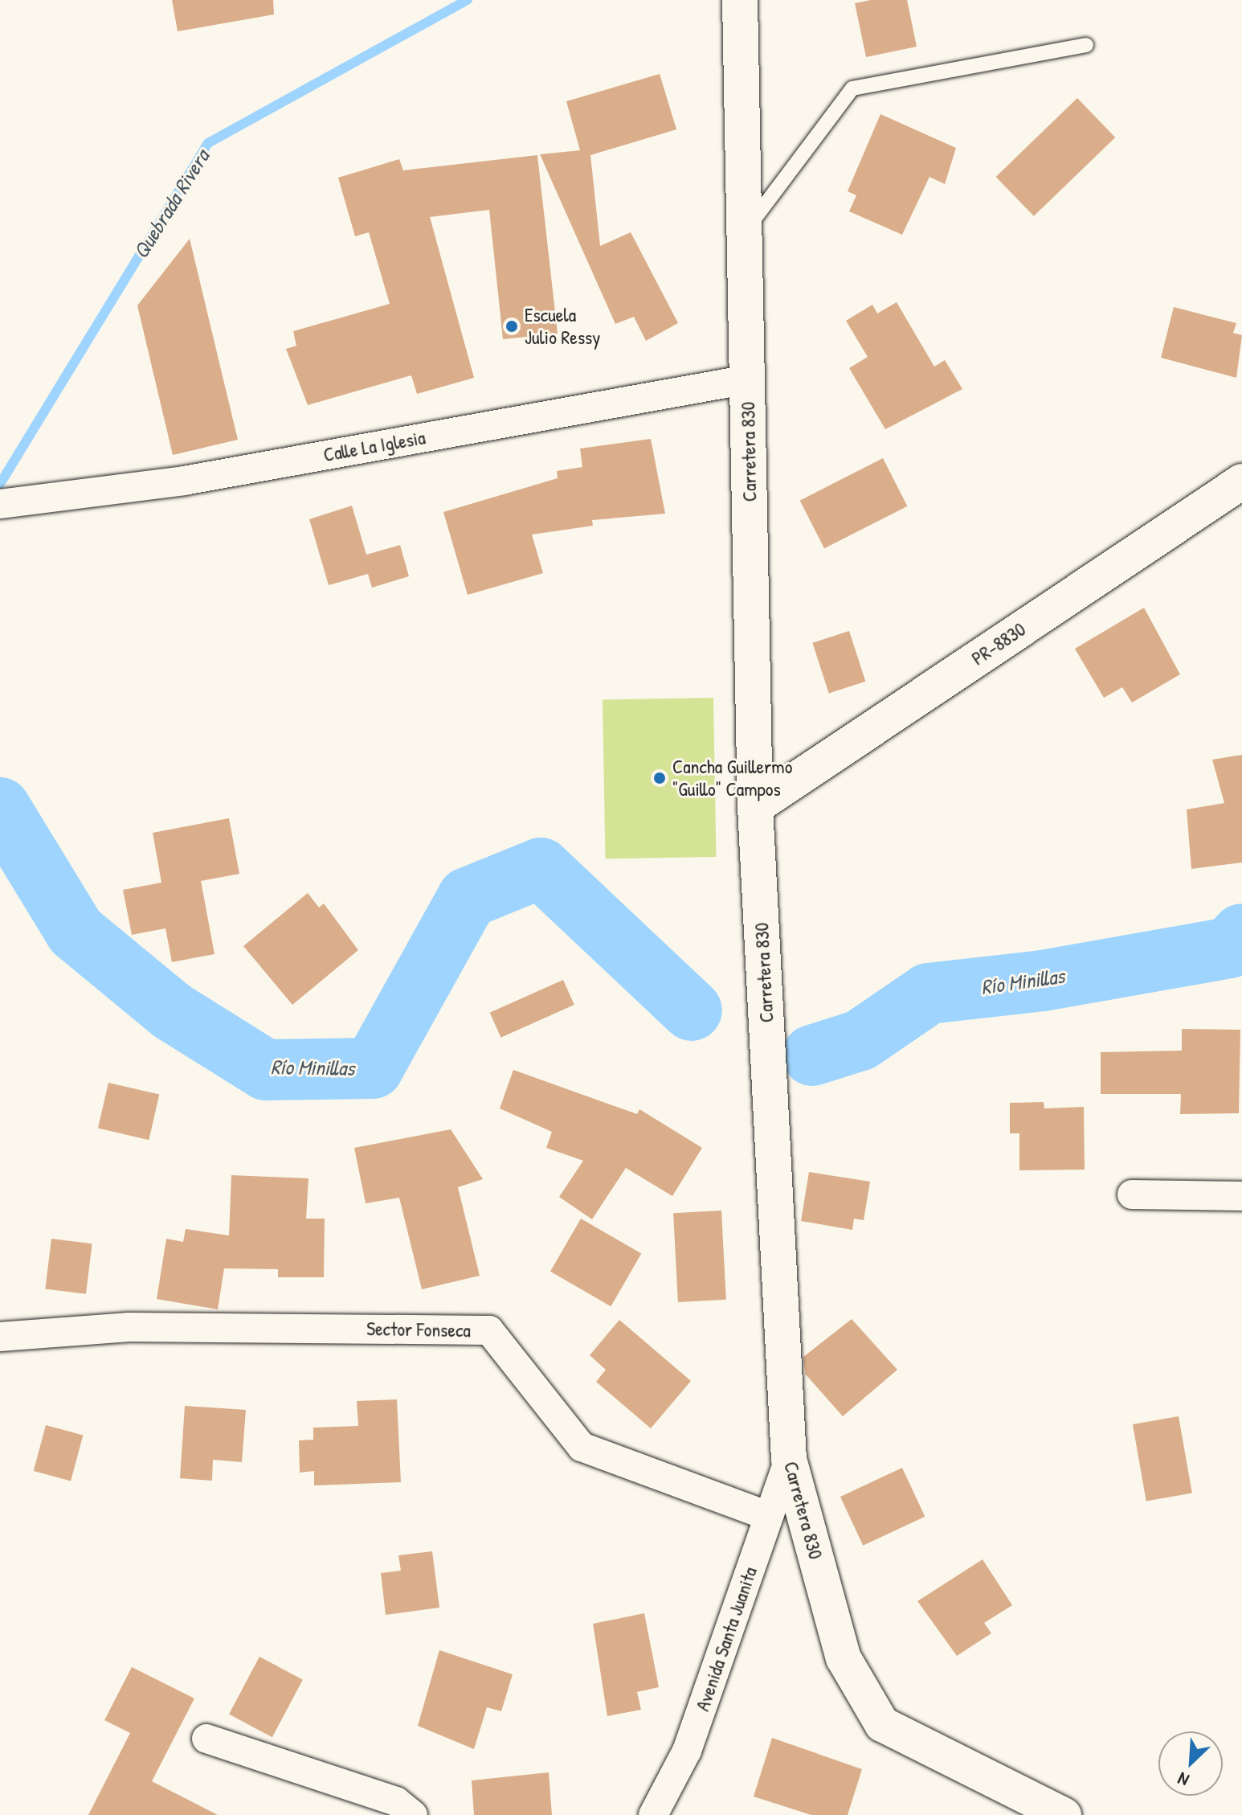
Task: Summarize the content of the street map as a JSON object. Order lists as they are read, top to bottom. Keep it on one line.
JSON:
{"streets":{"street":["Calle La Iglesia","Carretera 830","PR-8830","Sector Fonseca","Avenida Santa Juanita"]},"crossings":[["Calle La Iglesia","Carretera 830"],["Carretera 830","PR-8830"],["Carretera 830","Avenida Santa Juanita"],["Sector Fonseca","Avenida Santa Juanita"]],"water":["Quebrada Rivera","Río Minillas"],"places":["Escuela Julio Ressy","Cancha Guillermo \"Guillo\" Campos"],"north":"bottom left"}
